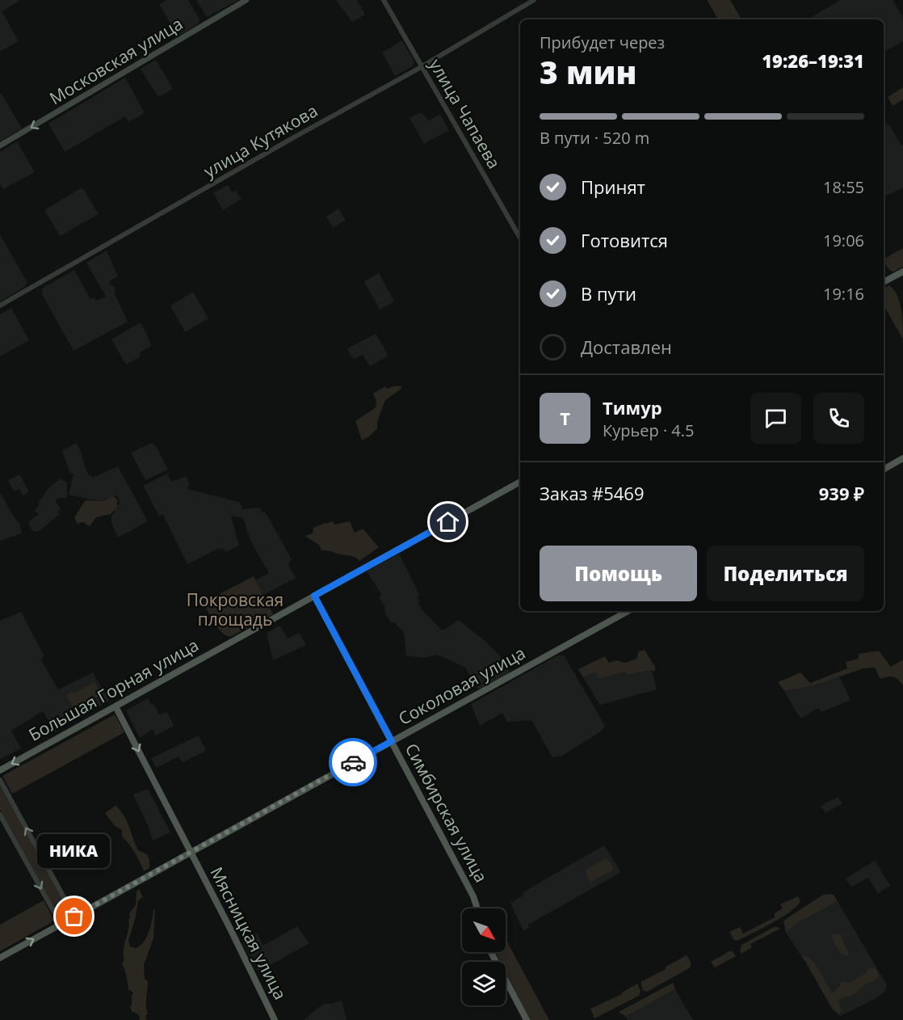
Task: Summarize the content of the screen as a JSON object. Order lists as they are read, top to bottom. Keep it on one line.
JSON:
{"streets":{"main road":["Московская улица","Соколовая улица","Большая Горная улица","Симбирская улица","Мясницкая улица"],"street":["улица Чапаева","улица Кутякова"]},"crossings":[["улица Чапаева","улица Кутякова"],["Соколовая улица","Симбирская улица"],["Соколовая улица","Мясницкая улица"],["Большая Горная улица","Симбирская улица"],["Большая Горная улица","Мясницкая улица"]],"one_way":["Московская улица","Мясницкая улица"],"parks":["Покровская площадь"],"places":["НИКА"],"north":"bottom right","page":{"heading":["3 мин","Прибудет через","19:26–19:31"],"panel":["Тимур","Курьер · 4.5","Заказ #5469","939 ₽"],"bar":"В пути · 520 m","list":[["Принят","18:55"],["Готовится","19:06"],["В пути","19:16"],"Доставлен"],"round":"Т","buttons":["Помощь","Поделиться"],"bubble":"НИКА"}}
